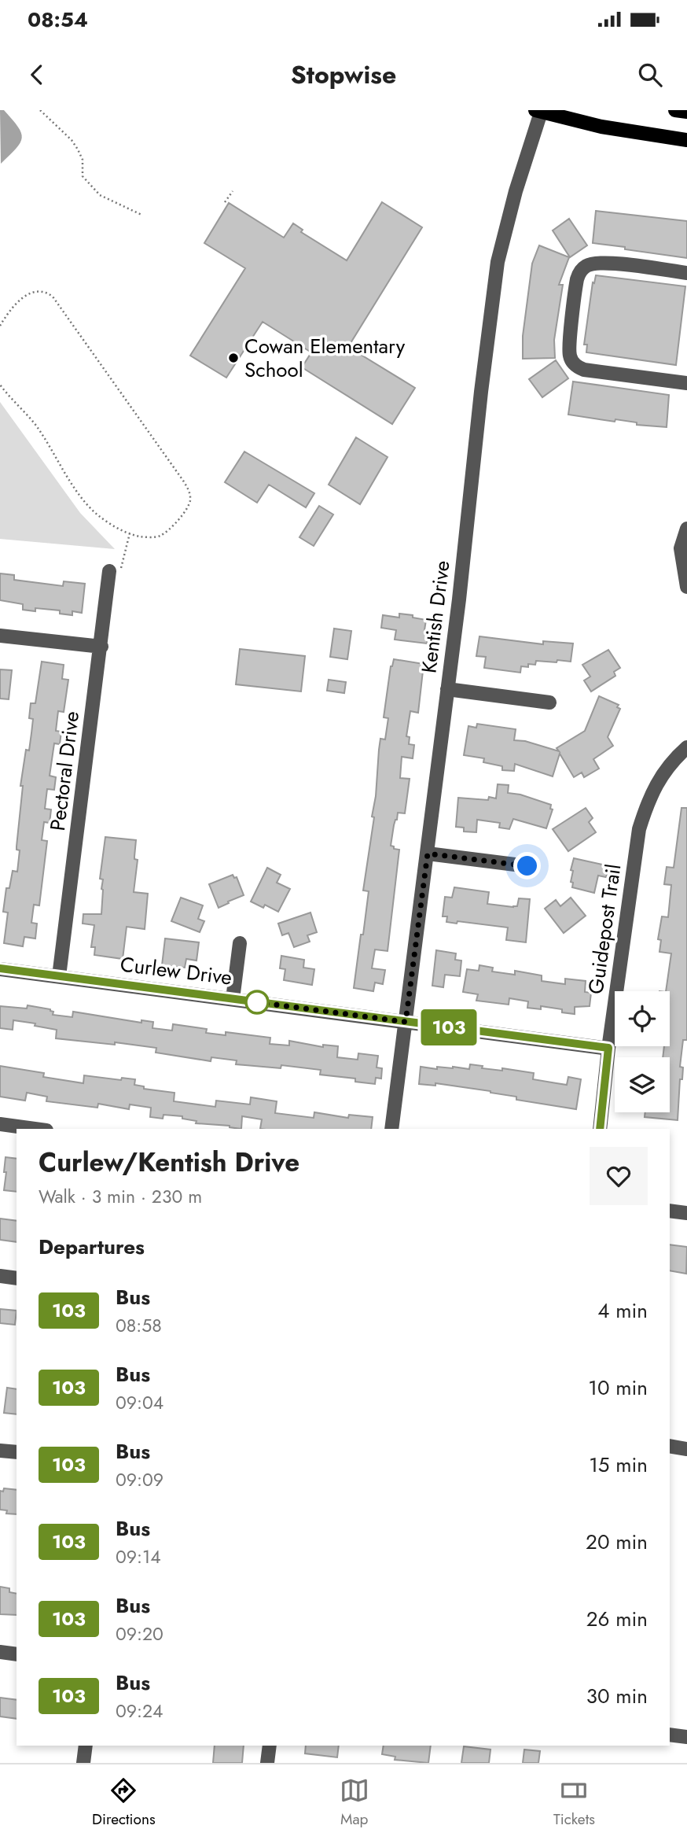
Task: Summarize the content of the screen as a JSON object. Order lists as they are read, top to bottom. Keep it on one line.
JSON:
{"streets":{"street":["Kentish Drive","Pectoral Drive","Guidepost Trail","Curlew Drive"]},"crossings":[["Kentish Drive","Curlew Drive"],["Pectoral Drive","Curlew Drive"],["Guidepost Trail","Curlew Drive"]],"places":["Cowan Elementary School"],"lines":["bus line 103"],"page":{"status":"08:54","header":"Stopwise","on_map":"103","heading":[["Curlew/Kentish Drive","Walk · 3 min · 230 m"],"Departures"],"list":[{"mark":"103","name":"Bus","note":"08:58","value":"4 min"},{"mark":"103","name":"Bus","note":"09:04","value":"10 min"},{"mark":"103","name":"Bus","note":"09:09","value":"15 min"},{"mark":"103","name":"Bus","note":"09:14","value":"20 min"},{"mark":"103","name":"Bus","note":"09:20","value":"26 min"},{"mark":"103","name":"Bus","note":"09:24","value":"30 min"}],"tabs":["Directions","Map","Tickets"]}}
